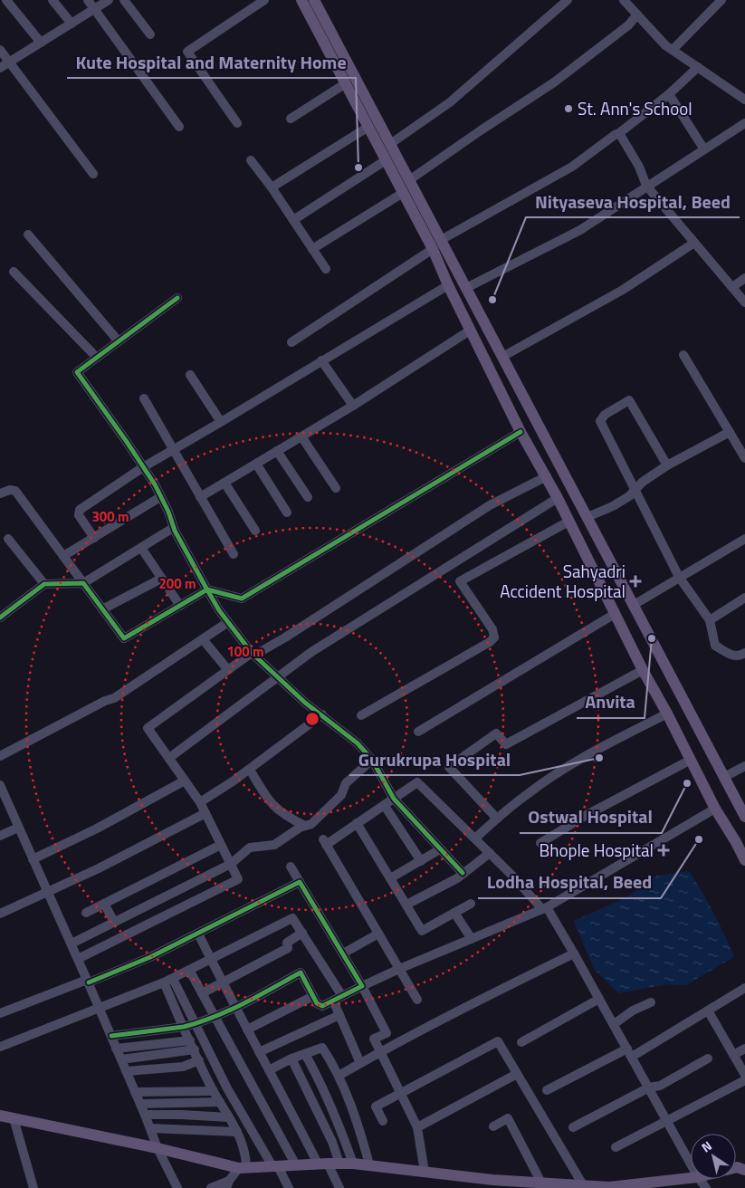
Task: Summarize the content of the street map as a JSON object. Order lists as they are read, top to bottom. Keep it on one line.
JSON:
{"places":{"other":["St. Ann's School","Kute Hospital and Maternity Home","Nityaseva Hospital, Beed","Anvita","Gurukrupa Hospital","Ostwal Hospital","Lodha Hospital, Beed"],"health":["Sahyadri Accident Hospital","Bhople Hospital"]},"north":"top left","rings":["300 m","200 m","100 m"]}
